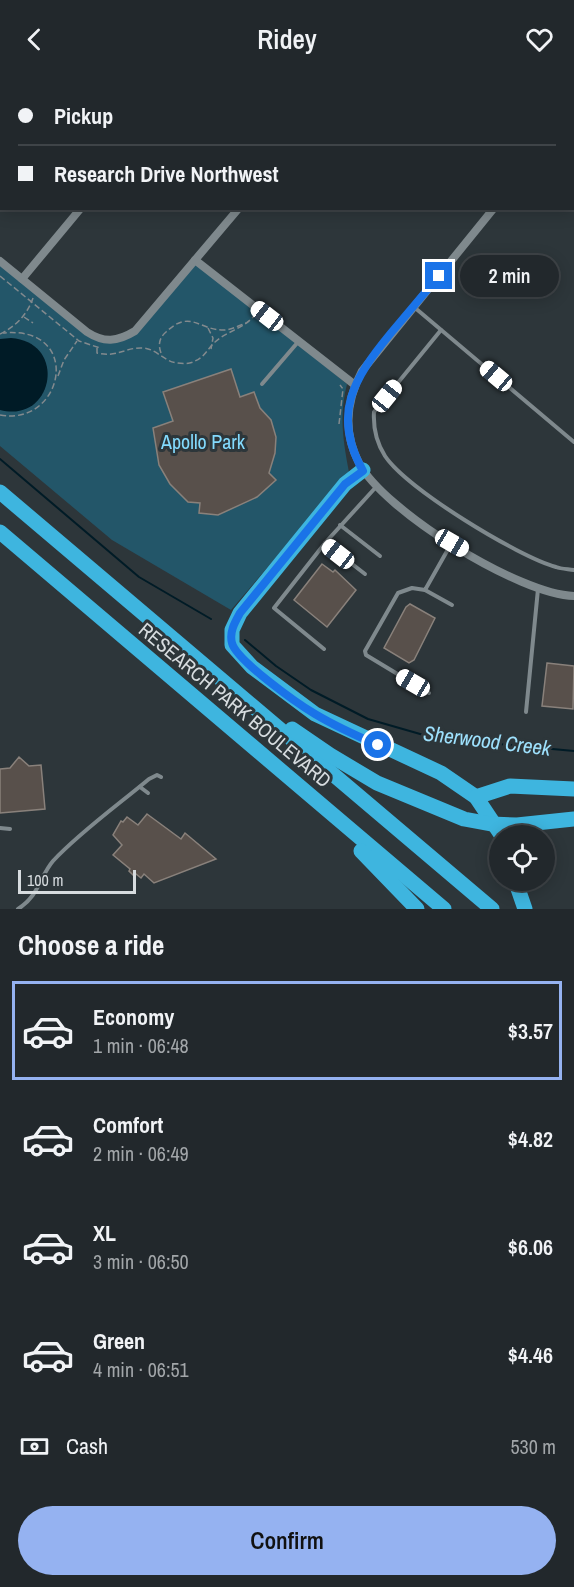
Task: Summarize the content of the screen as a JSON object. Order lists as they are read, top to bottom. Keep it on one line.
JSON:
{"streets":{"highway":["RESEARCH PARK BOULEVARD"]},"water":["Sherwood Creek"],"parks":["Apollo Park"],"scale_bar":"100 m","page":{"header":"Ridey","banner":["Pickup","Research Drive Northwest"],"bubble":"2 min","scale":"100 m","heading":"Choose a ride","list":[{"name":"Economy","note":"1 min · 06:48","value":"$3.57"},{"name":"Comfort","note":"2 min · 06:49","value":"$4.82"},{"name":"XL","note":"3 min · 06:50","value":"$6.06"},{"name":"Green","note":"4 min · 06:51","value":"$4.46"}],"pay":["Cash","530 m"],"buttons":"Confirm"}}
